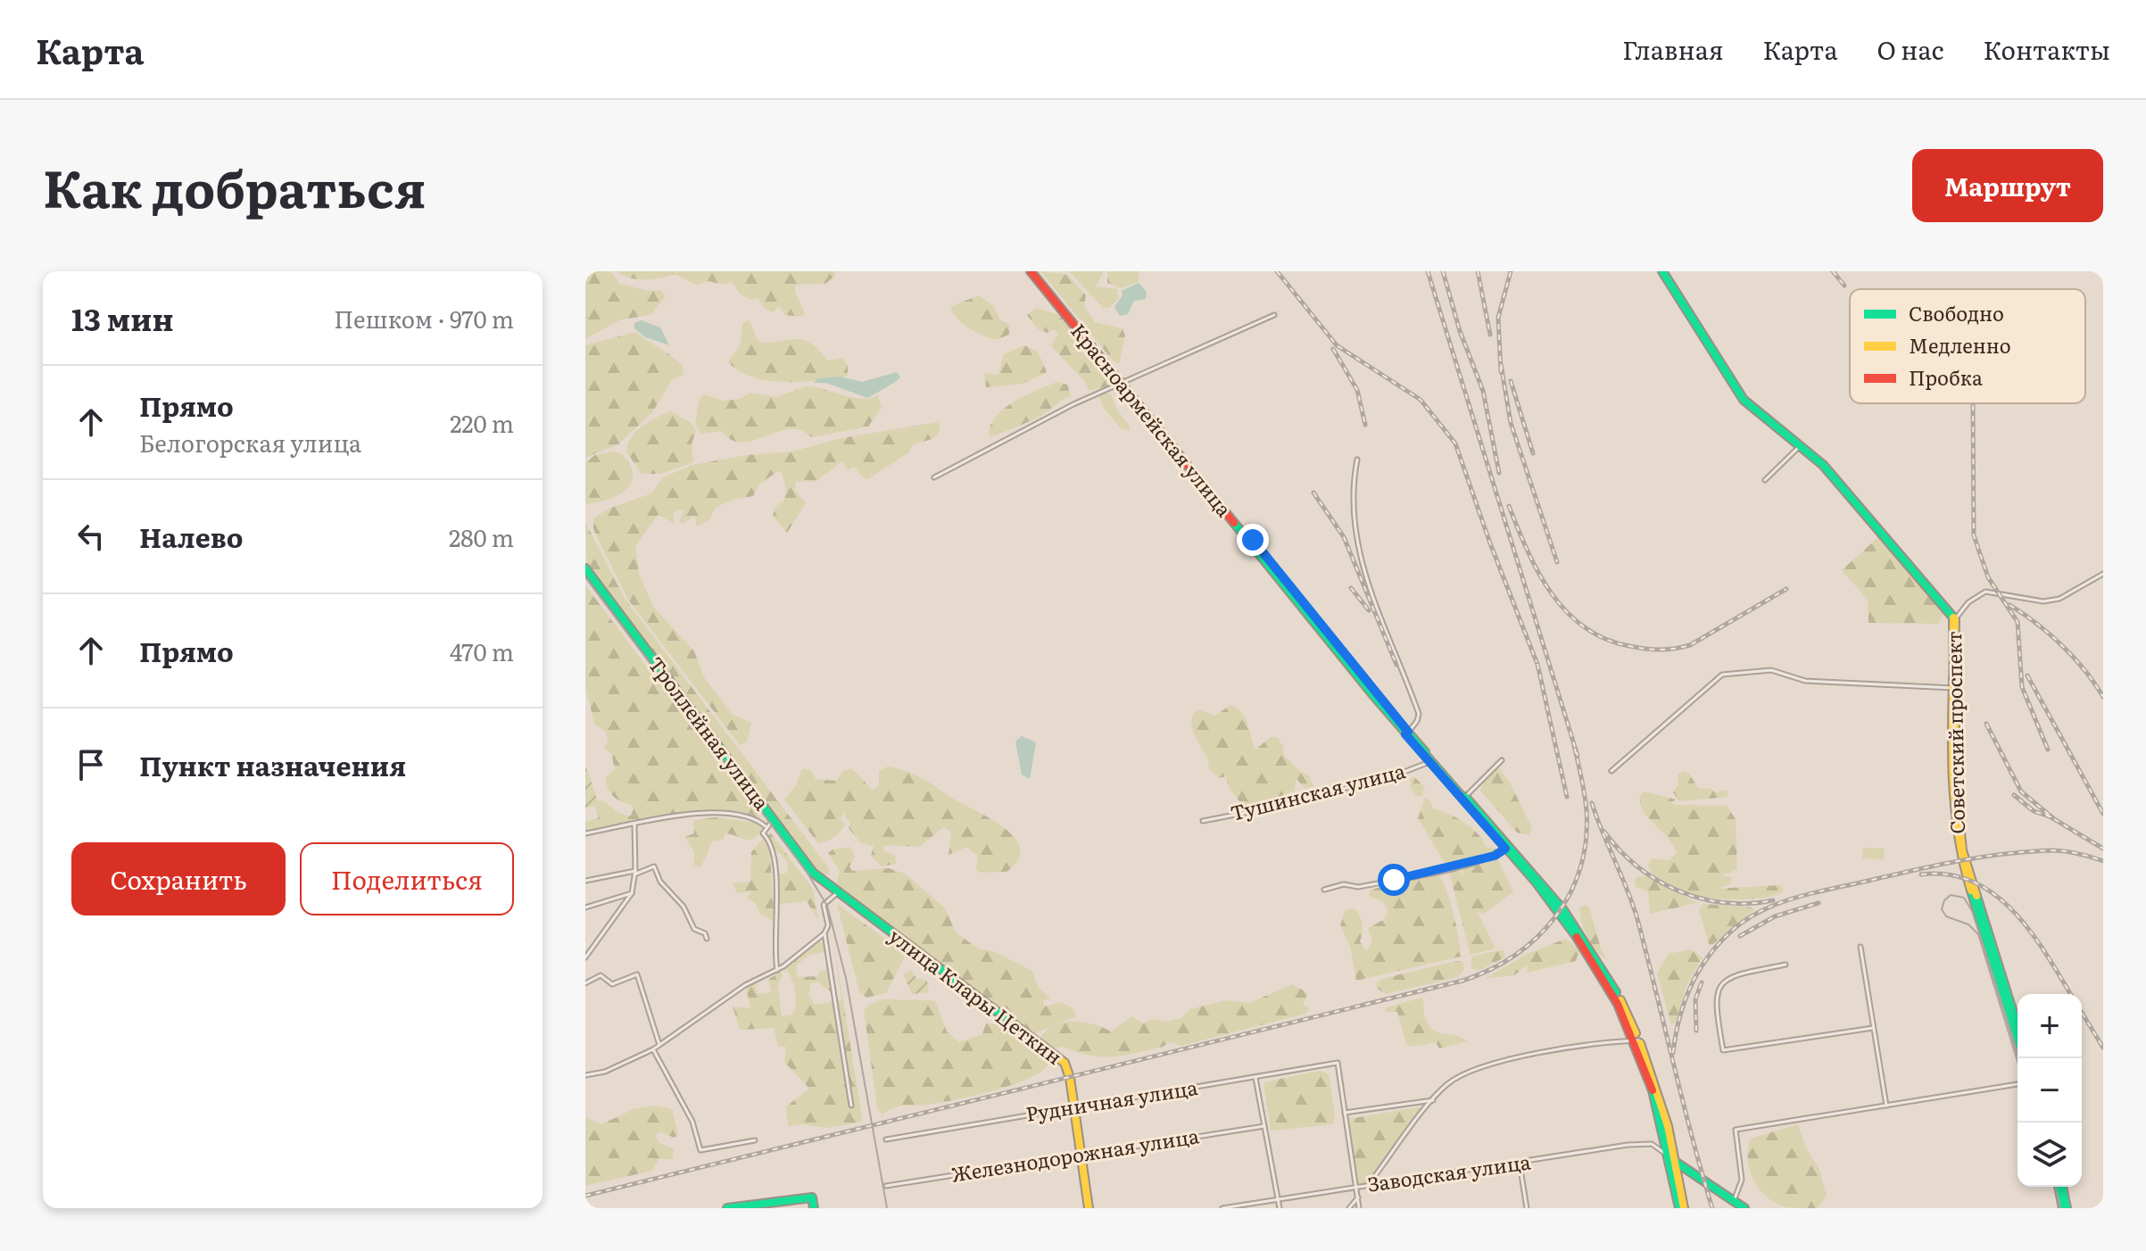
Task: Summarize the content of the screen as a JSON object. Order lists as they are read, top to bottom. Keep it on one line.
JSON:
{"streets":{"main road":["Красноармейская улица","Советский проспект","Троллейная улица","улица Клары Цеткин"],"street":["Тушинская улица","Рудничная улица","Железнодорожная улица","Заводская улица"]},"crossings":[["Красноармейская улица","Тушинская улица"],["Красноармейская улица","Заводская улица"],["Троллейная улица","улица Клары Цеткин"],["улица Клары Цеткин","Рудничная улица"],["улица Клары Цеткин","Железнодорожная улица"]],"legend":["Свободно","Медленно","Пробка"],"page":{"header":"Карта","nav":["Главная","Карта","О нас","Контакты"],"title":"Как добраться","buttons":["Маршрут",["Сохранить","Поделиться"]],"heading":["13 мин","Пешком · 970 m"],"list":[["Прямо","Белогорская улица","220 m"],["Налево","280 m"],["Прямо","470 m"],"Пункт назначения"],"map_buttons":["+","−"]}}
